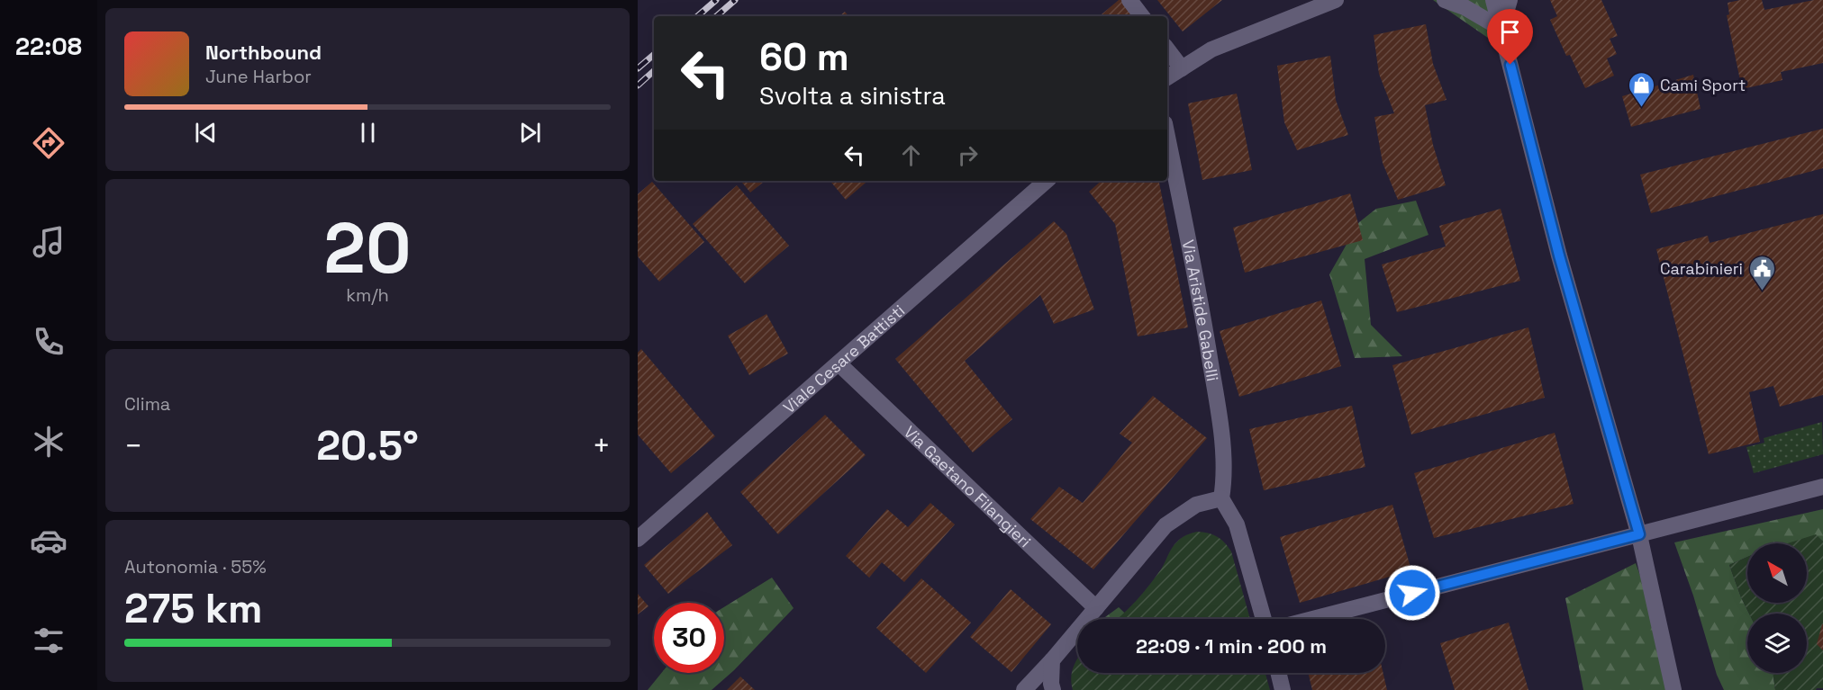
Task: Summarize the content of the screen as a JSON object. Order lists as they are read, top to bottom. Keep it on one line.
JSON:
{"streets":{"street":["Via Aristide Gabelli","Viale Cesare Battisti","Via Gaetano Filangieri"]},"crossings":[["Viale Cesare Battisti","Via Gaetano Filangieri"]],"places":{"shop":["Cami Sport"],"public building":["Carabinieri"]},"north":"top left","page":{"tabs":"22:08","turn":["60 m","Svolta a sinistra"],"song":["Northbound","June Harbor"],"tile":[["20","km/h"],"Clima",["Autonomia · 55%","275 km"]],"heat":["−","20.5°","+"],"limit":"30","trip":"22:09 · 1 min · 200 m"}}
